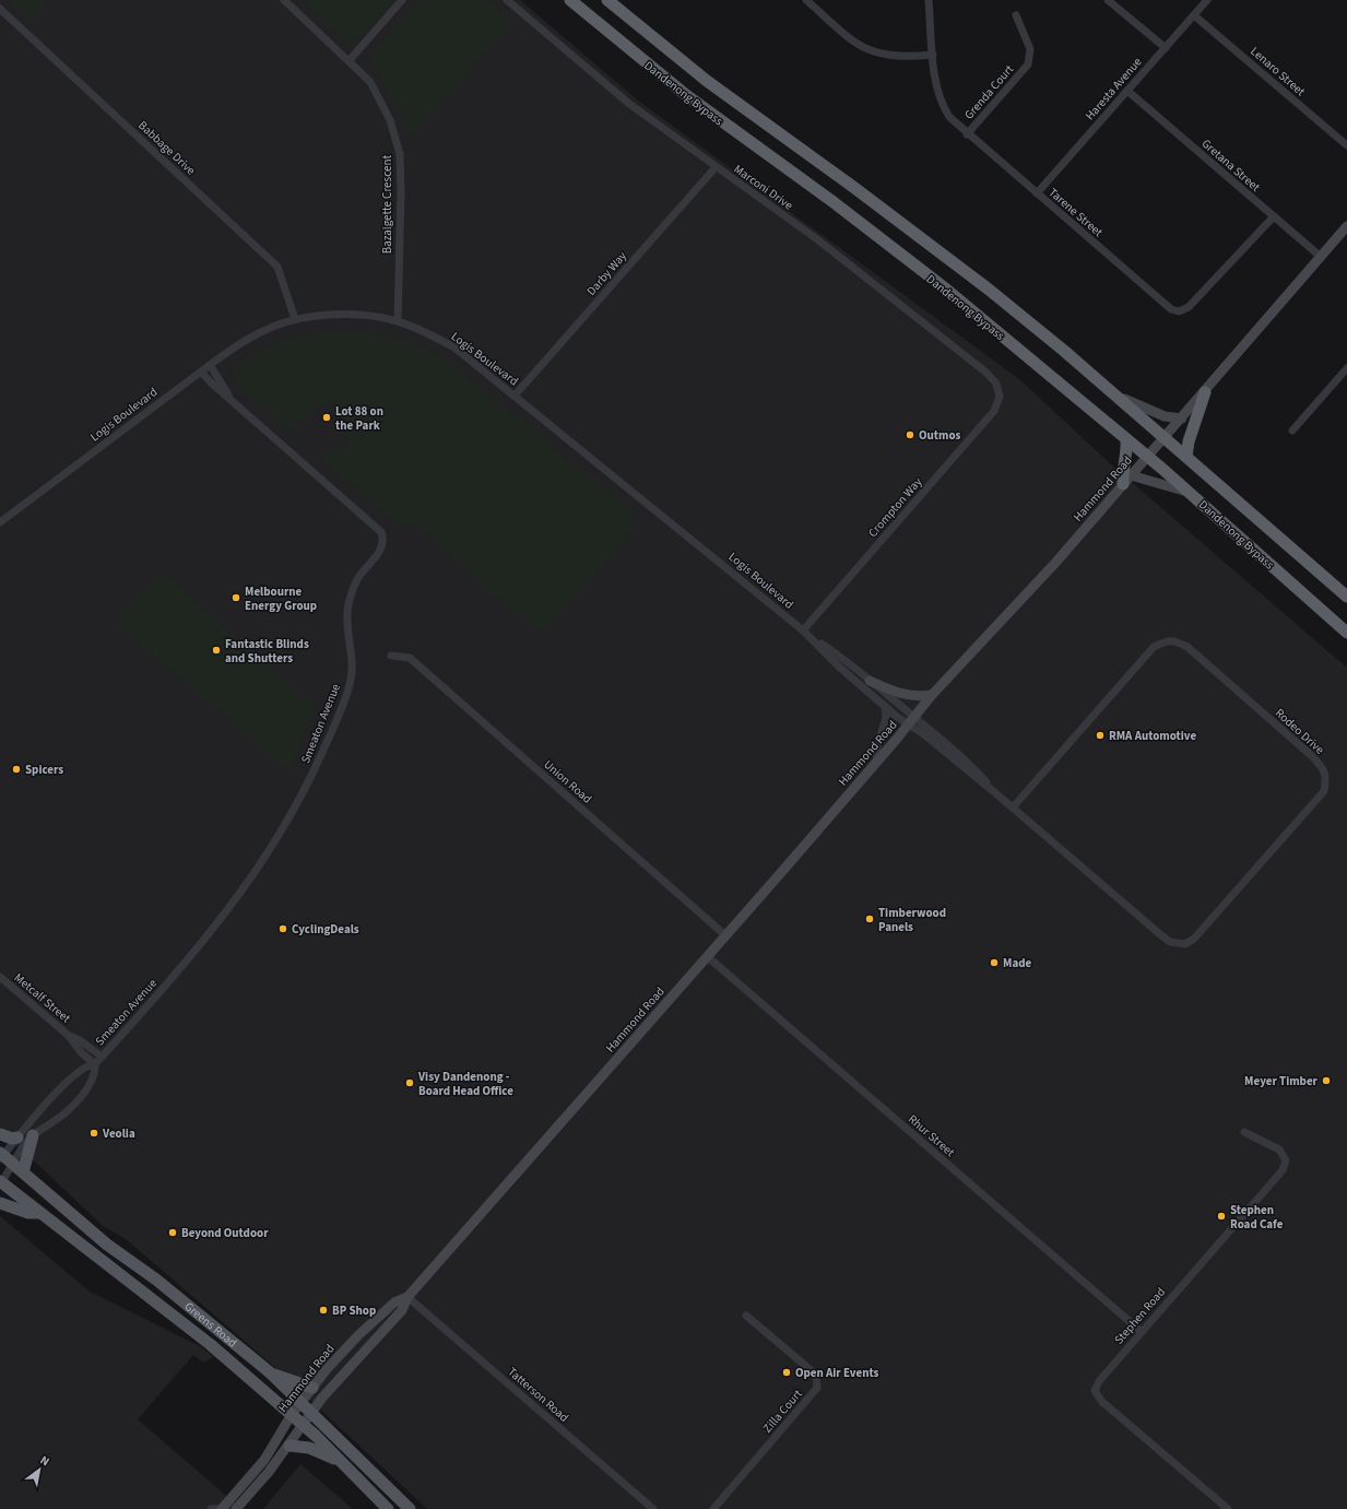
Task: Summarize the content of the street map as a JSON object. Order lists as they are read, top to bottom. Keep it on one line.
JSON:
{"streets":{"highway":["Dandenong Bypass"],"main road":["Hammond Road","Greens Road"],"street":["Lenaro Street","Haresta Avenue","Grenda Court","Babbage Drive","Gretana Street","Marconi Drive","Bazalgette Crescent","Tarene Street","Darby Way","Logis Boulevard","Crompton Way","Smeaton Avenue","Rodeo Drive","Union Road","Metcalf Street","Rhur Street","Stephen Road","Tatterson Road","Zilla Court"]},"crossings":[["Lenaro Street","Haresta Avenue"],["Haresta Avenue","Gretana Street"],["Haresta Avenue","Tarene Street"],["Grenda Court","Tarene Street"],["Dandenong Bypass","Hammond Road"],["Babbage Drive","Logis Boulevard"],["Gretana Street","Tarene Street"],["Gretana Street","Hammond Road"],["Marconi Drive","Darby Way"],["Marconi Drive","Crompton Way"],["Bazalgette Crescent","Logis Boulevard"],["Darby Way","Logis Boulevard"],["Logis Boulevard","Hammond Road"],["Logis Boulevard","Crompton Way"],["Logis Boulevard","Smeaton Avenue"],["Logis Boulevard","Rodeo Drive"],["Hammond Road","Rodeo Drive"],["Hammond Road","Union Road"],["Hammond Road","Rhur Street"],["Hammond Road","Greens Road"],["Hammond Road","Tatterson Road"],["Smeaton Avenue","Metcalf Street"],["Smeaton Avenue","Greens Road"],["Rhur Street","Stephen Road"]],"places":["Lot 88 on the Park","Outmos","Melbourne Energy Group","Fantastic Blinds and Shutters","RMA Automotive","Spicers","Timberwood Panels","CyclingDeals","Made","Meyer Timber","Visy Dandenong - Board Head Office","Veolia","Stephen Road Cafe","Beyond Outdoor","BP Shop","Open Air Events"],"north":"top right"}
